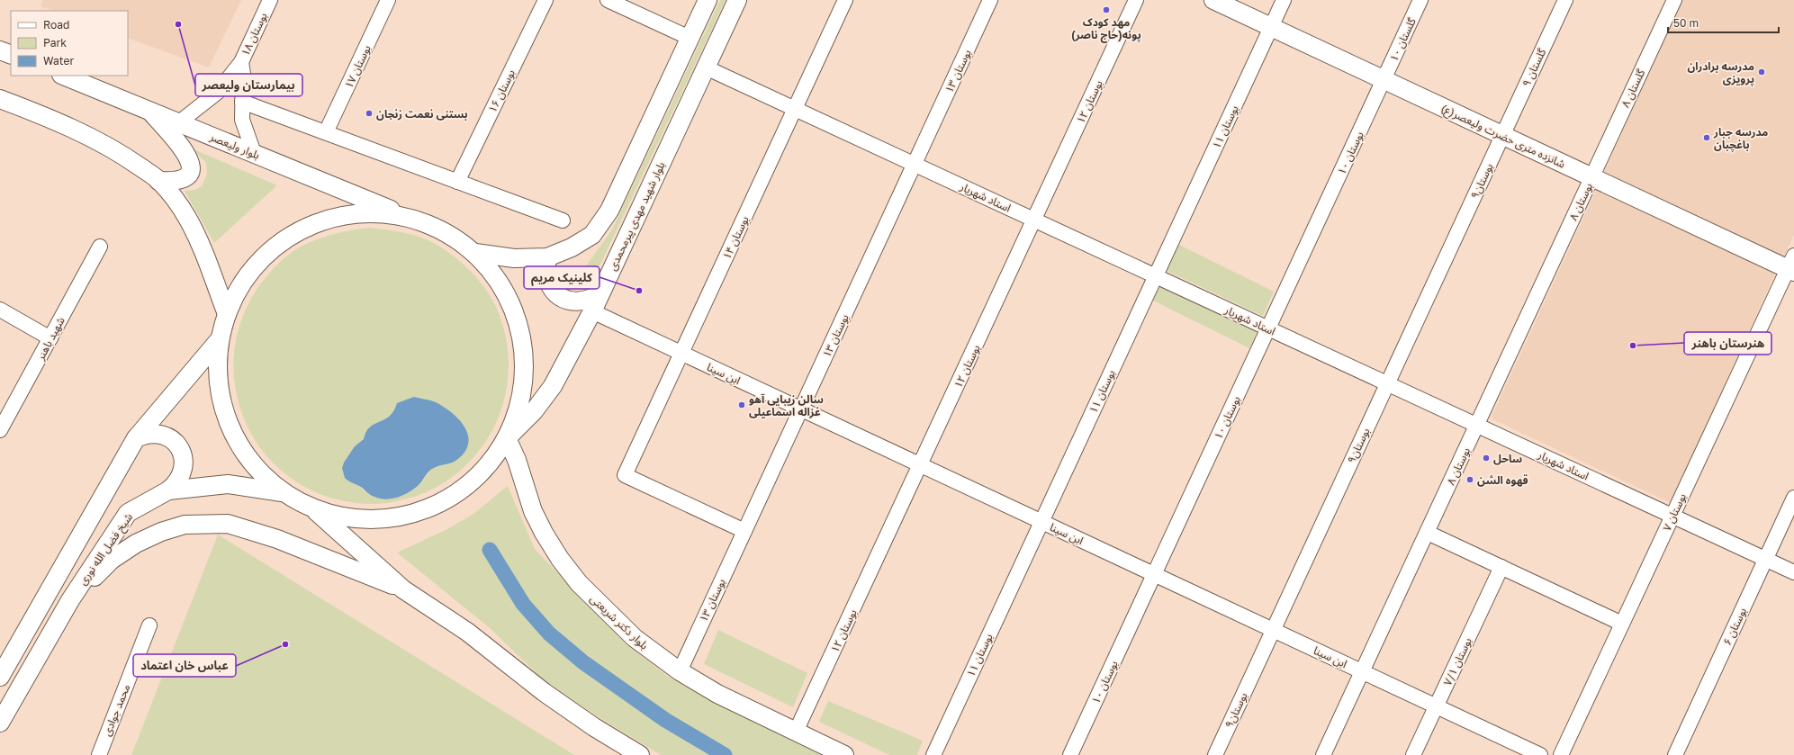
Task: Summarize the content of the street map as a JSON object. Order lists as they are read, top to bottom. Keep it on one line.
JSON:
{"streets":{"main road":["شانزده متری حضرت ولیعصر(ع)","بلوار ولیعصر","بلوار شهید مهدی پیرمحمدی","شیخ فضل الله نوری","بلوار دکتر شریعتی"],"street":["بوستان ۱۸","گلستان ۱۰","بوستان ۱۷","گلستان ۹","بوستان ۱۳","گلستان ۸","بوستان ۱۶","بوستان ۱۲","بوستان ۱۱","بوستان ۱۰","بوستان۹","استاد شهریار","بوستان ۸","بوستان ۱۴","شهید باهنر","ابن سینا","بوستان ۷","بوستان ۶","بوستان ۷/۱","محمد جوادی"]},"crossings":[["بوستان ۱۸","بلوار ولیعصر"],["گلستان ۱۰","شانزده متری حضرت ولیعصر(ع)"],["گلستان ۱۰","بوستان ۱۰"],["گلستان ۹","شانزده متری حضرت ولیعصر(ع)"],["گلستان ۹","بوستان۹"],["بوستان ۱۳","استاد شهریار"],["بوستان ۱۳","بوستان ۱۴"],["بوستان ۱۳","ابن سینا"],["بوستان ۱۳","بلوار دکتر شریعتی"],["گلستان ۸","شانزده متری حضرت ولیعصر(ع)"],["گلستان ۸","بوستان ۸"],["بوستان ۱۲","استاد شهریار"],["بوستان ۱۲","ابن سینا"],["بوستان ۱۲","بلوار دکتر شریعتی"],["بوستان ۱۱","شانزده متری حضرت ولیعصر(ع)"],["بوستان ۱۱","استاد شهریار"],["بوستان ۱۱","ابن سینا"],["شانزده متری حضرت ولیعصر(ع)","بوستان ۱۰"],["شانزده متری حضرت ولیعصر(ع)","بوستان۹"],["شانزده متری حضرت ولیعصر(ع)","بوستان ۸"],["شانزده متری حضرت ولیعصر(ع)","بوستان ۷"],["بوستان ۱۰","استاد شهریار"],["بوستان ۱۰","ابن سینا"],["بوستان۹","استاد شهریار"],["بوستان۹","ابن سینا"],["استاد شهریار","بوستان ۸"],["استاد شهریار","بلوار شهید مهدی پیرمحمدی"],["استاد شهریار","بوستان ۱۴"],["استاد شهریار","بوستان ۷"],["استاد شهریار","بوستان ۶"],["بوستان ۸","ابن سینا"],["بلوار شهید مهدی پیرمحمدی","ابن سینا"],["بلوار شهید مهدی پیرمحمدی","بلوار دکتر شریعتی"],["بوستان ۱۴","ابن سینا"],["ابن سینا","بوستان ۷/۱"]],"places":["مهد کودک پونه(حاج ناصر)","بیمارستان ولیعصر","مدرسه برادران پرویزی","بستنی نعمت زنجان","مدرسه جبار باغچبان","کلینیک مریم","هنرستان باهنر","سالن زیبایی آهو غزاله اسماعیلی","ساحل","قهوه الشن","عباس خان اعتماد"],"legend":["Road","Park","Water"],"scale_bar":"50 m"}
